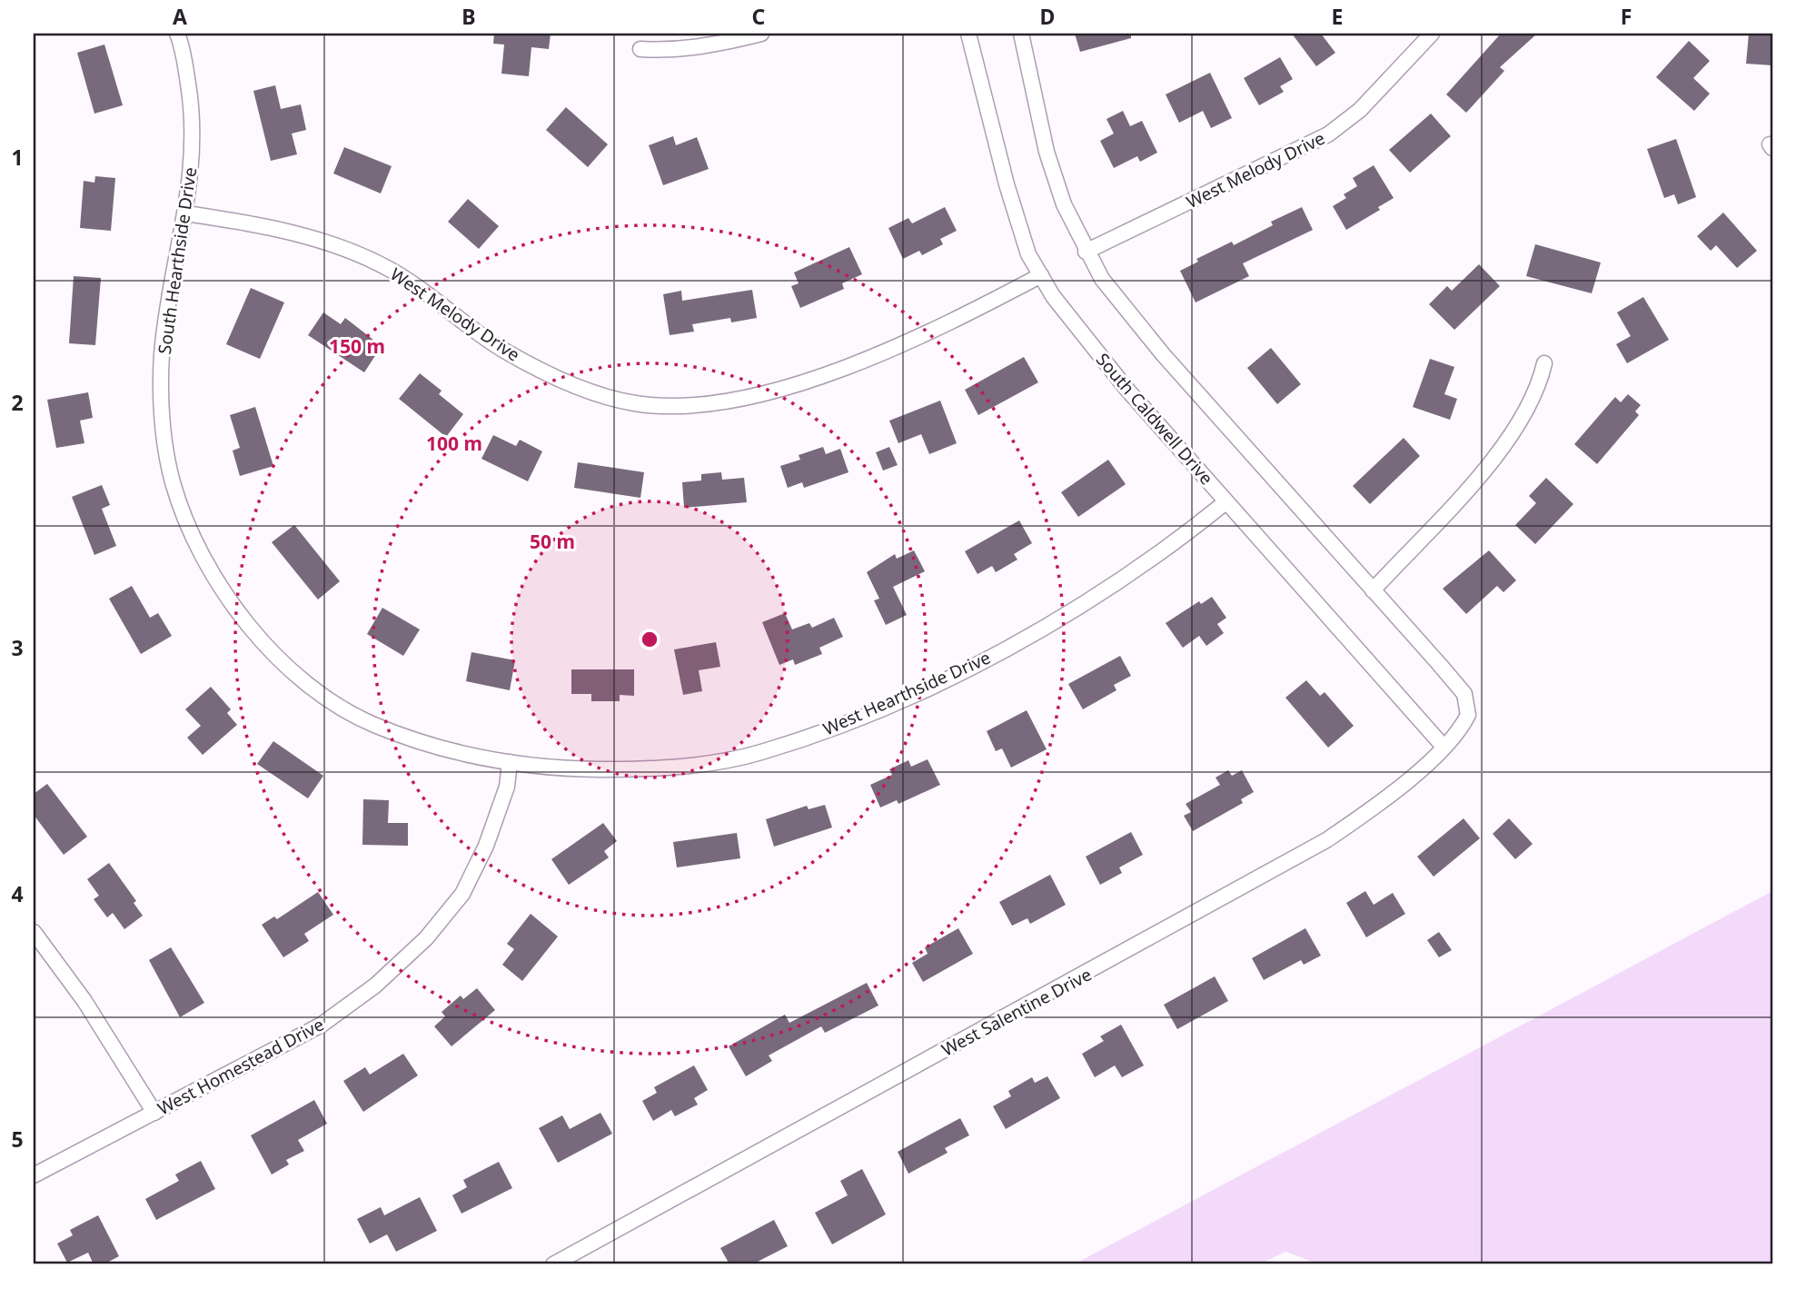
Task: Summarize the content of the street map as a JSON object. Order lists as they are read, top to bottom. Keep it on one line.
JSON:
{"streets":{"street":["West Melody Drive","South Hearthside Drive","South Caldwell Drive","West Hearthside Drive","West Salentine Drive","West Homestead Drive"]},"crossings":[["West Melody Drive","South Hearthside Drive"],["West Melody Drive","South Caldwell Drive"],["South Hearthside Drive","West Hearthside Drive"],["South Hearthside Drive","West Homestead Drive"],["South Caldwell Drive","West Hearthside Drive"],["South Caldwell Drive","West Salentine Drive"],["West Hearthside Drive","West Homestead Drive"]],"grid":{"columns":["A","B","C","D","E","F"],"rows":["1","2","3","4","5"]},"rings":["150 m","100 m","50 m"]}
